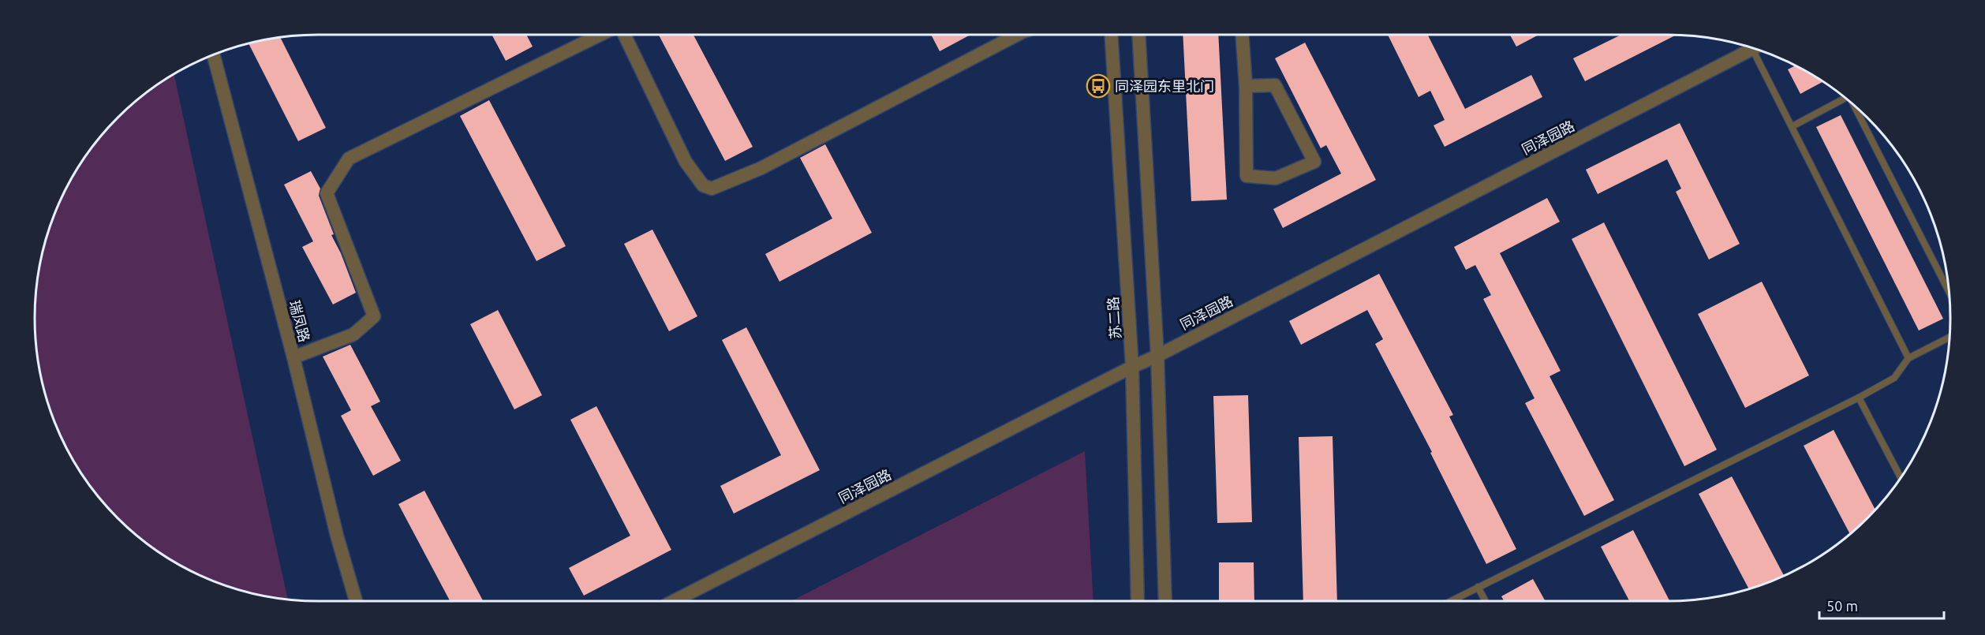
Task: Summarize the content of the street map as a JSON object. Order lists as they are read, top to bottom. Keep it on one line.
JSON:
{"streets":{"street":["同泽园路","苏二路","瑞凤路"]},"crossings":[["同泽园路","苏二路"]],"places":{"bus stop":["同泽园东里北门"]},"scale_bar":"50 m"}
